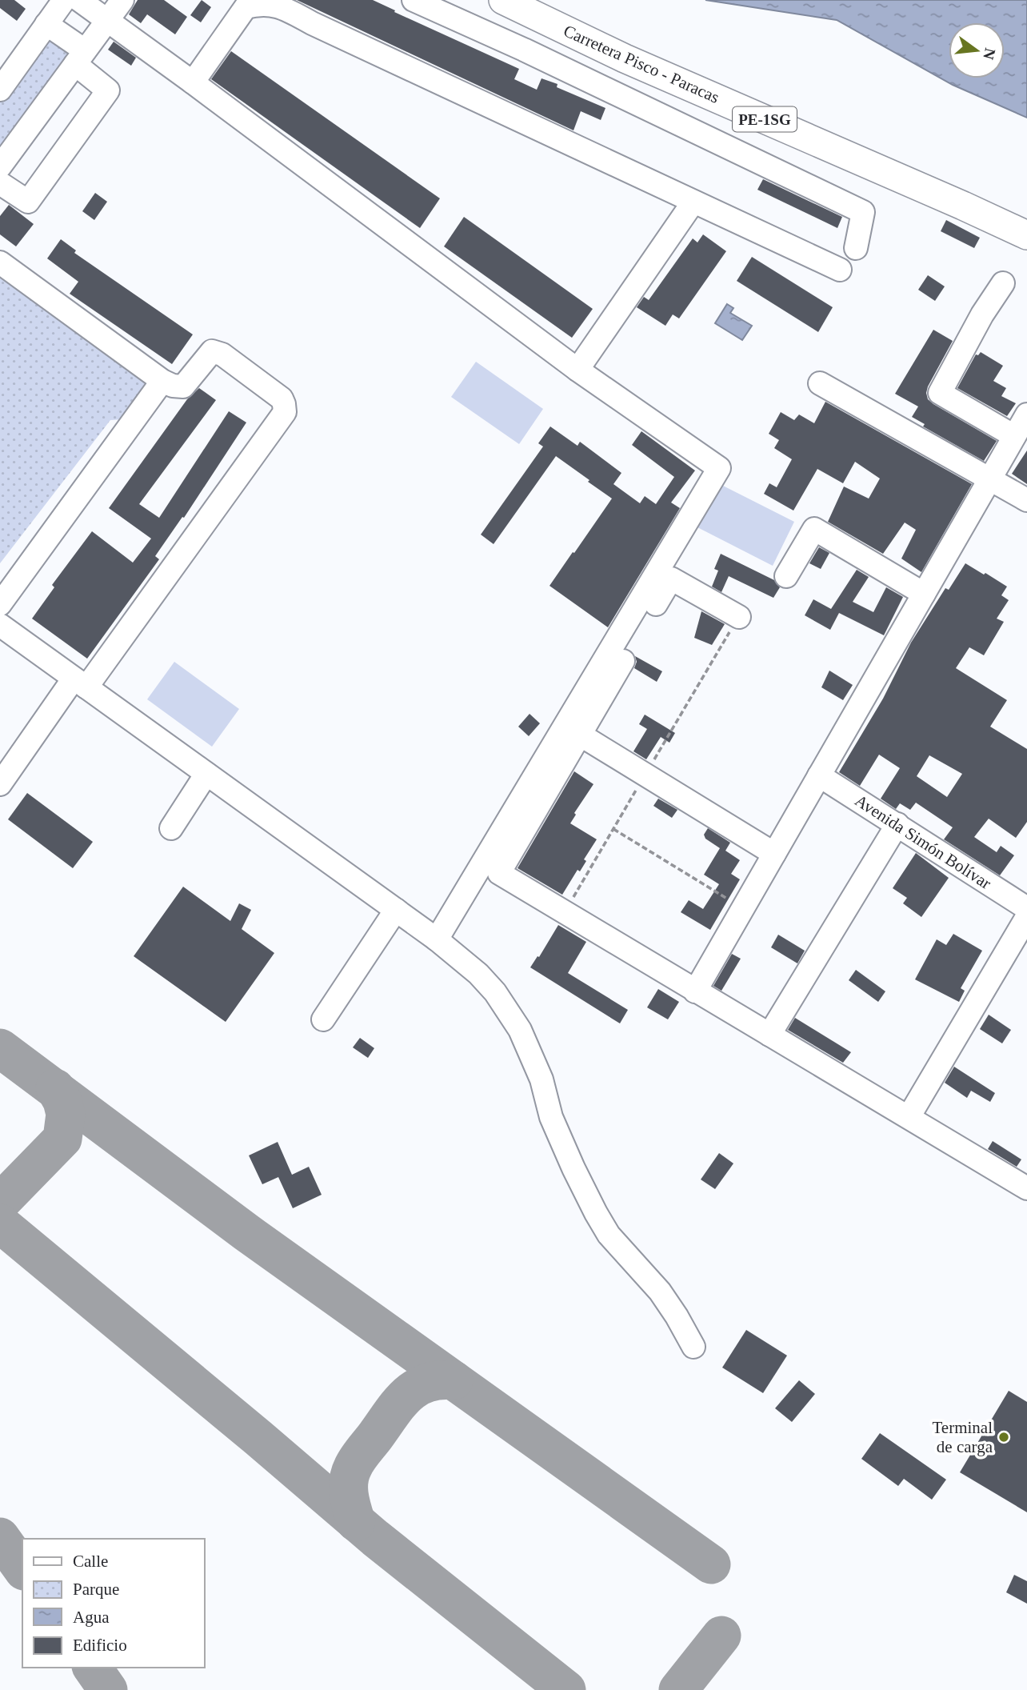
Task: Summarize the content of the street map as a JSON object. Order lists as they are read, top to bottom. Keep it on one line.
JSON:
{"streets":{"main road":["Carretera Pisco - Paracas","PE-1SG"],"street":["Avenida Simón Bolívar"]},"places":["Terminal de carga"],"legend":["Calle","Parque","Agua","Edificio"],"north":"right"}
